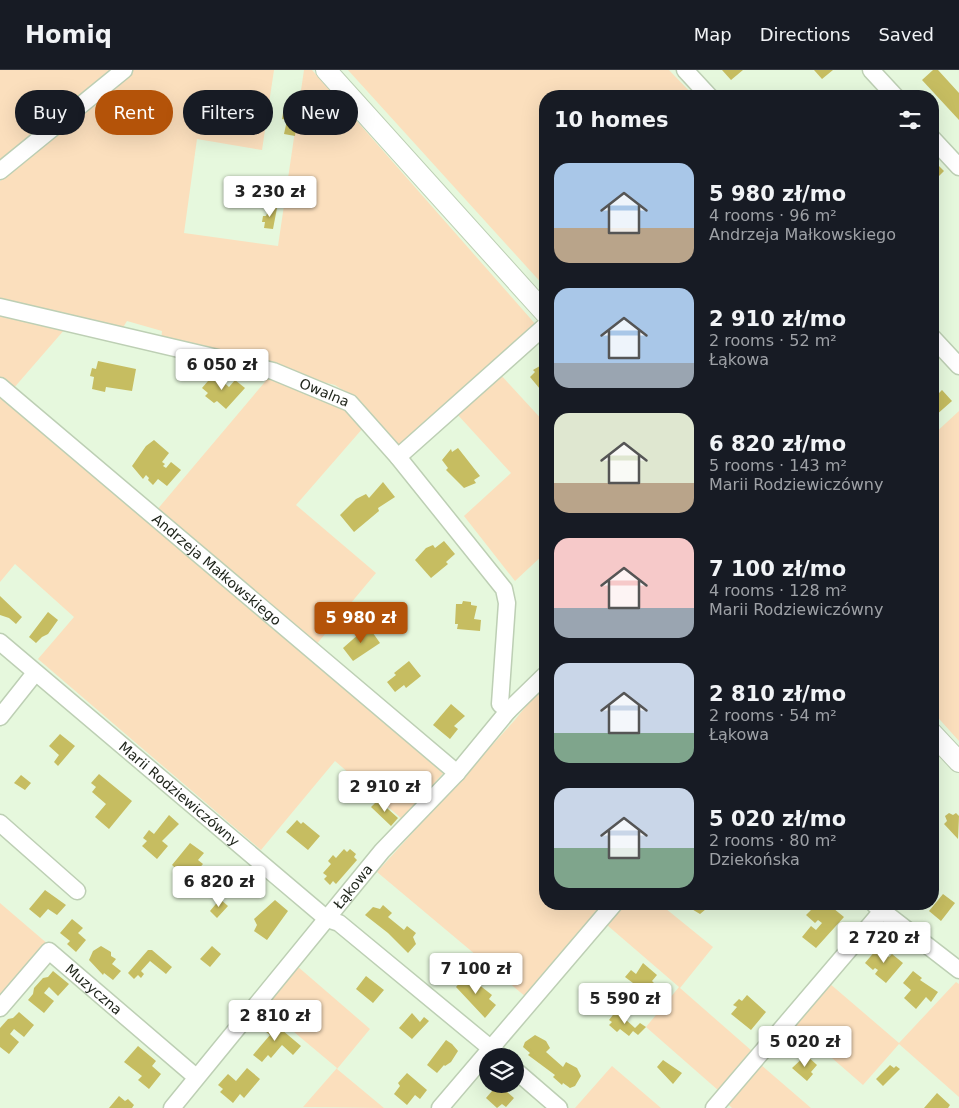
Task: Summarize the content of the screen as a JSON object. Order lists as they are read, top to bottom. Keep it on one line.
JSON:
{"streets":{"street":["Owalna","Andrzeja Małkowskiego","Marii Rodziewiczówny","Łąkowa","Muzyczna"]},"crossings":[["Owalna","Łąkowa"],["Andrzeja Małkowskiego","Łąkowa"],["Marii Rodziewiczówny","Łąkowa"],["Łąkowa","Muzyczna"]],"page":{"header":"Homiq","nav":["Map","Directions","Saved"],"chip":["Buy","Rent","Filters","New"],"heading":"10 homes","list":[{"name":"5 980 zł/mo","note":"4 rooms · 96 m² · Andrzeja Małkowskiego"},{"name":"2 910 zł/mo","note":"2 rooms · 52 m² · Łąkowa"},{"name":"6 820 zł/mo","note":"5 rooms · 143 m² · Marii Rodziewiczówny"},{"name":"7 100 zł/mo","note":"4 rooms · 128 m² · Marii Rodziewiczówny"},{"name":"2 810 zł/mo","note":"2 rooms · 54 m² · Łąkowa"},{"name":"5 020 zł/mo","note":"2 rooms · 80 m² · Dziekońska"}],"price":["3 230 zł","6 050 zł","5 980 zł","2 910 zł","6 820 zł","2 720 zł","7 100 zł","5 590 zł","2 810 zł","5 020 zł"]}}
